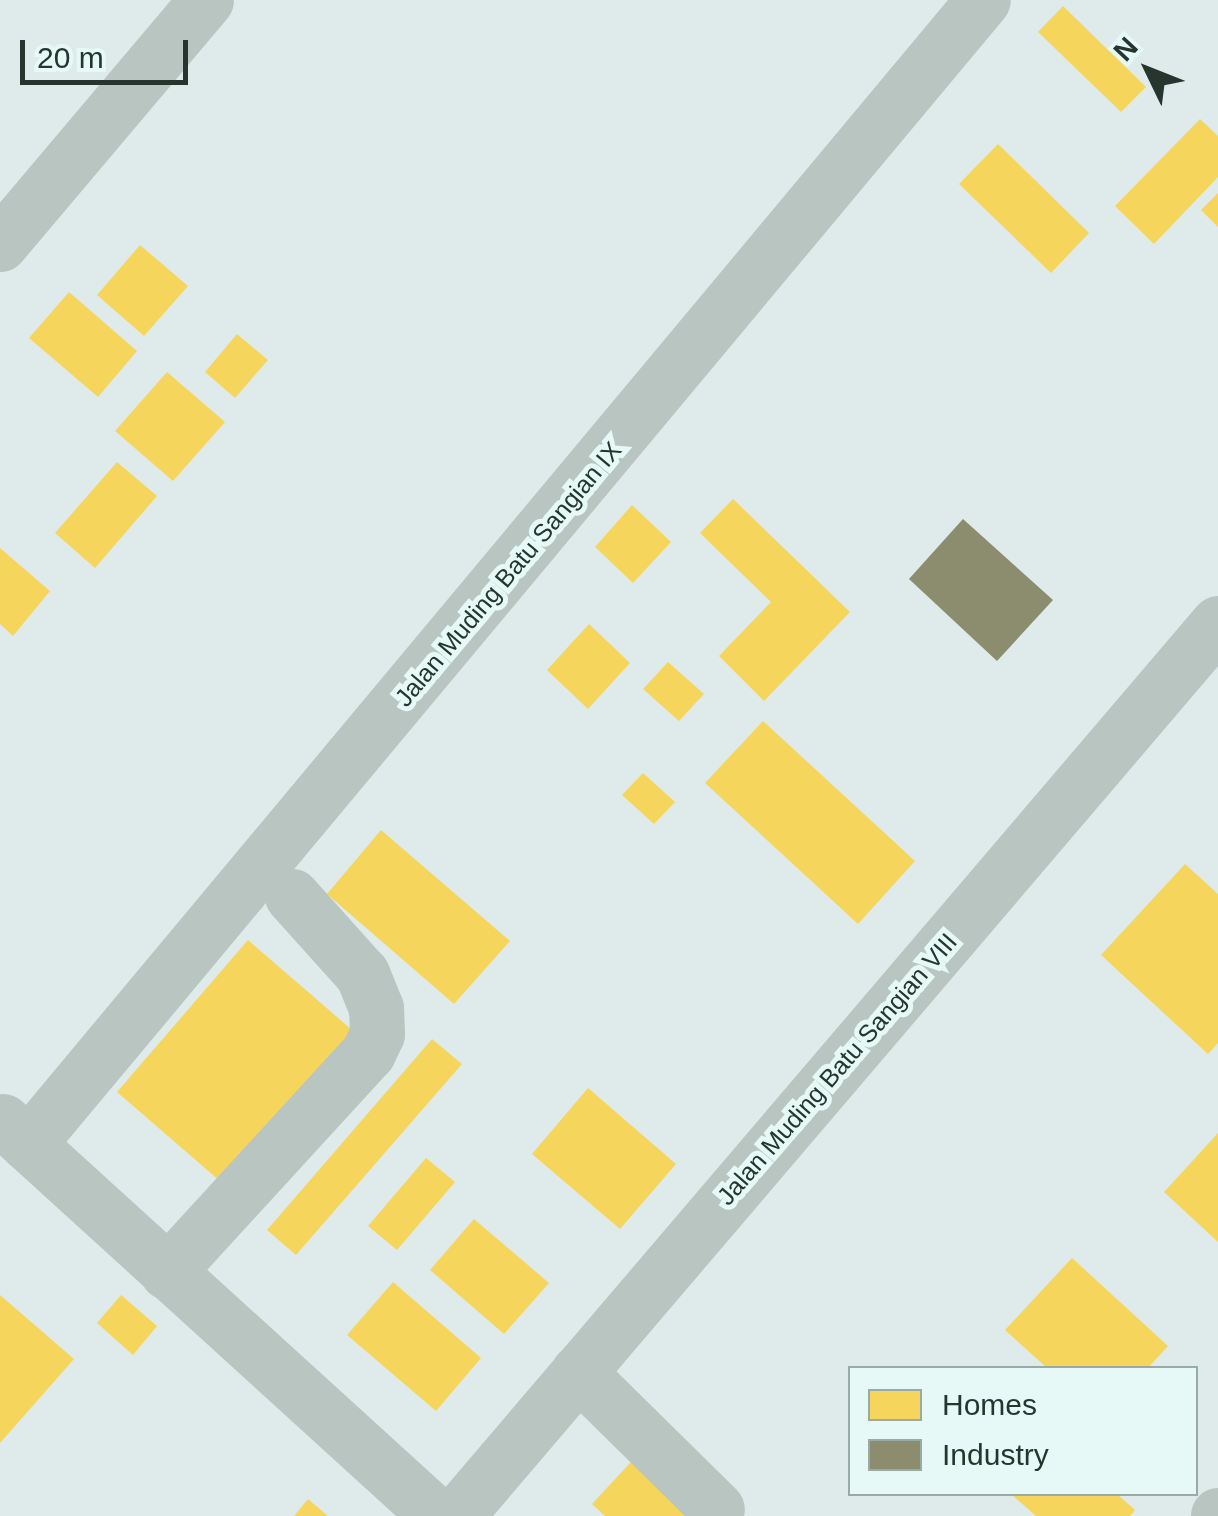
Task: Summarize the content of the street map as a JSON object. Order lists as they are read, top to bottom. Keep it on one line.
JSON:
{"streets":{"street":["Jalan Muding Batu Sangian IX","Jalan Muding Batu Sangian VIII"]},"legend":["Homes","Industry"],"scale_bar":"20 m","north":"top left"}
